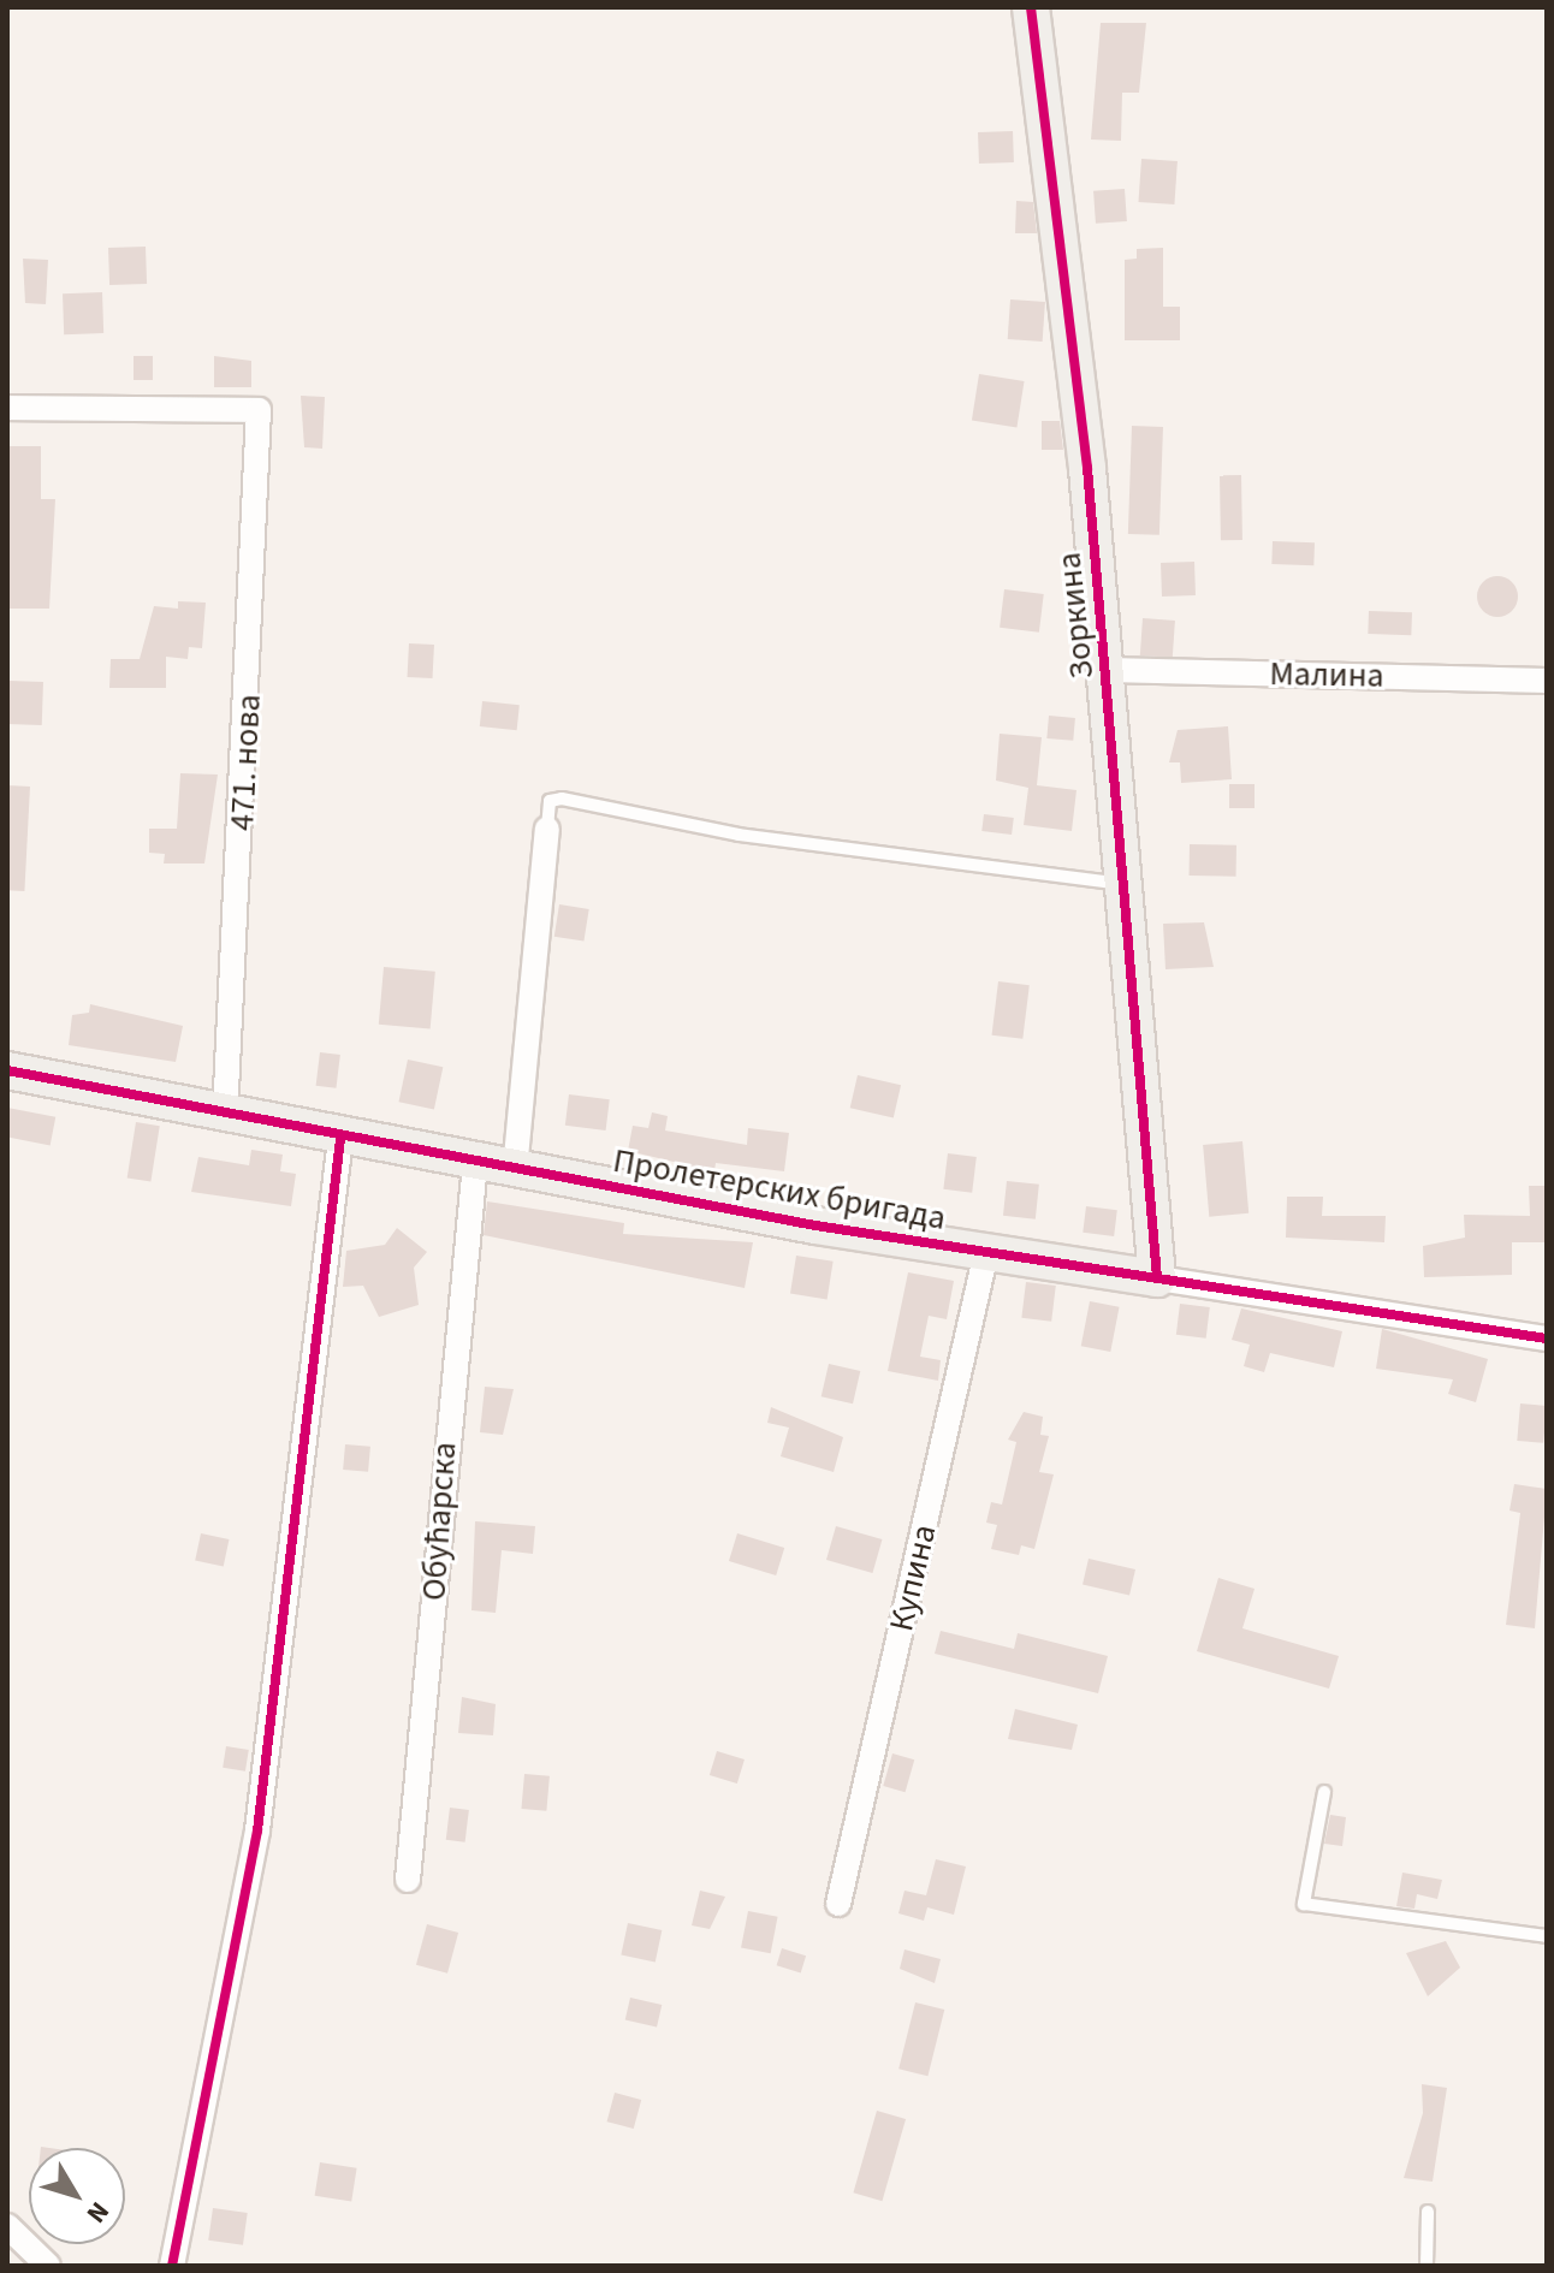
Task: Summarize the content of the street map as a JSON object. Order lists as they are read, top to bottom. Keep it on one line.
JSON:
{"streets":{"street":["Зоркина","Малина","471. нова","Пролетерских бригада","Обућарска","Купина"]},"crossings":[["Зоркина","Малина"],["Зоркина","Пролетерских бригада"],["471. нова","Пролетерских бригада"],["Пролетерских бригада","Обућарска"],["Пролетерских бригада","Купина"]],"north":"bottom right"}
